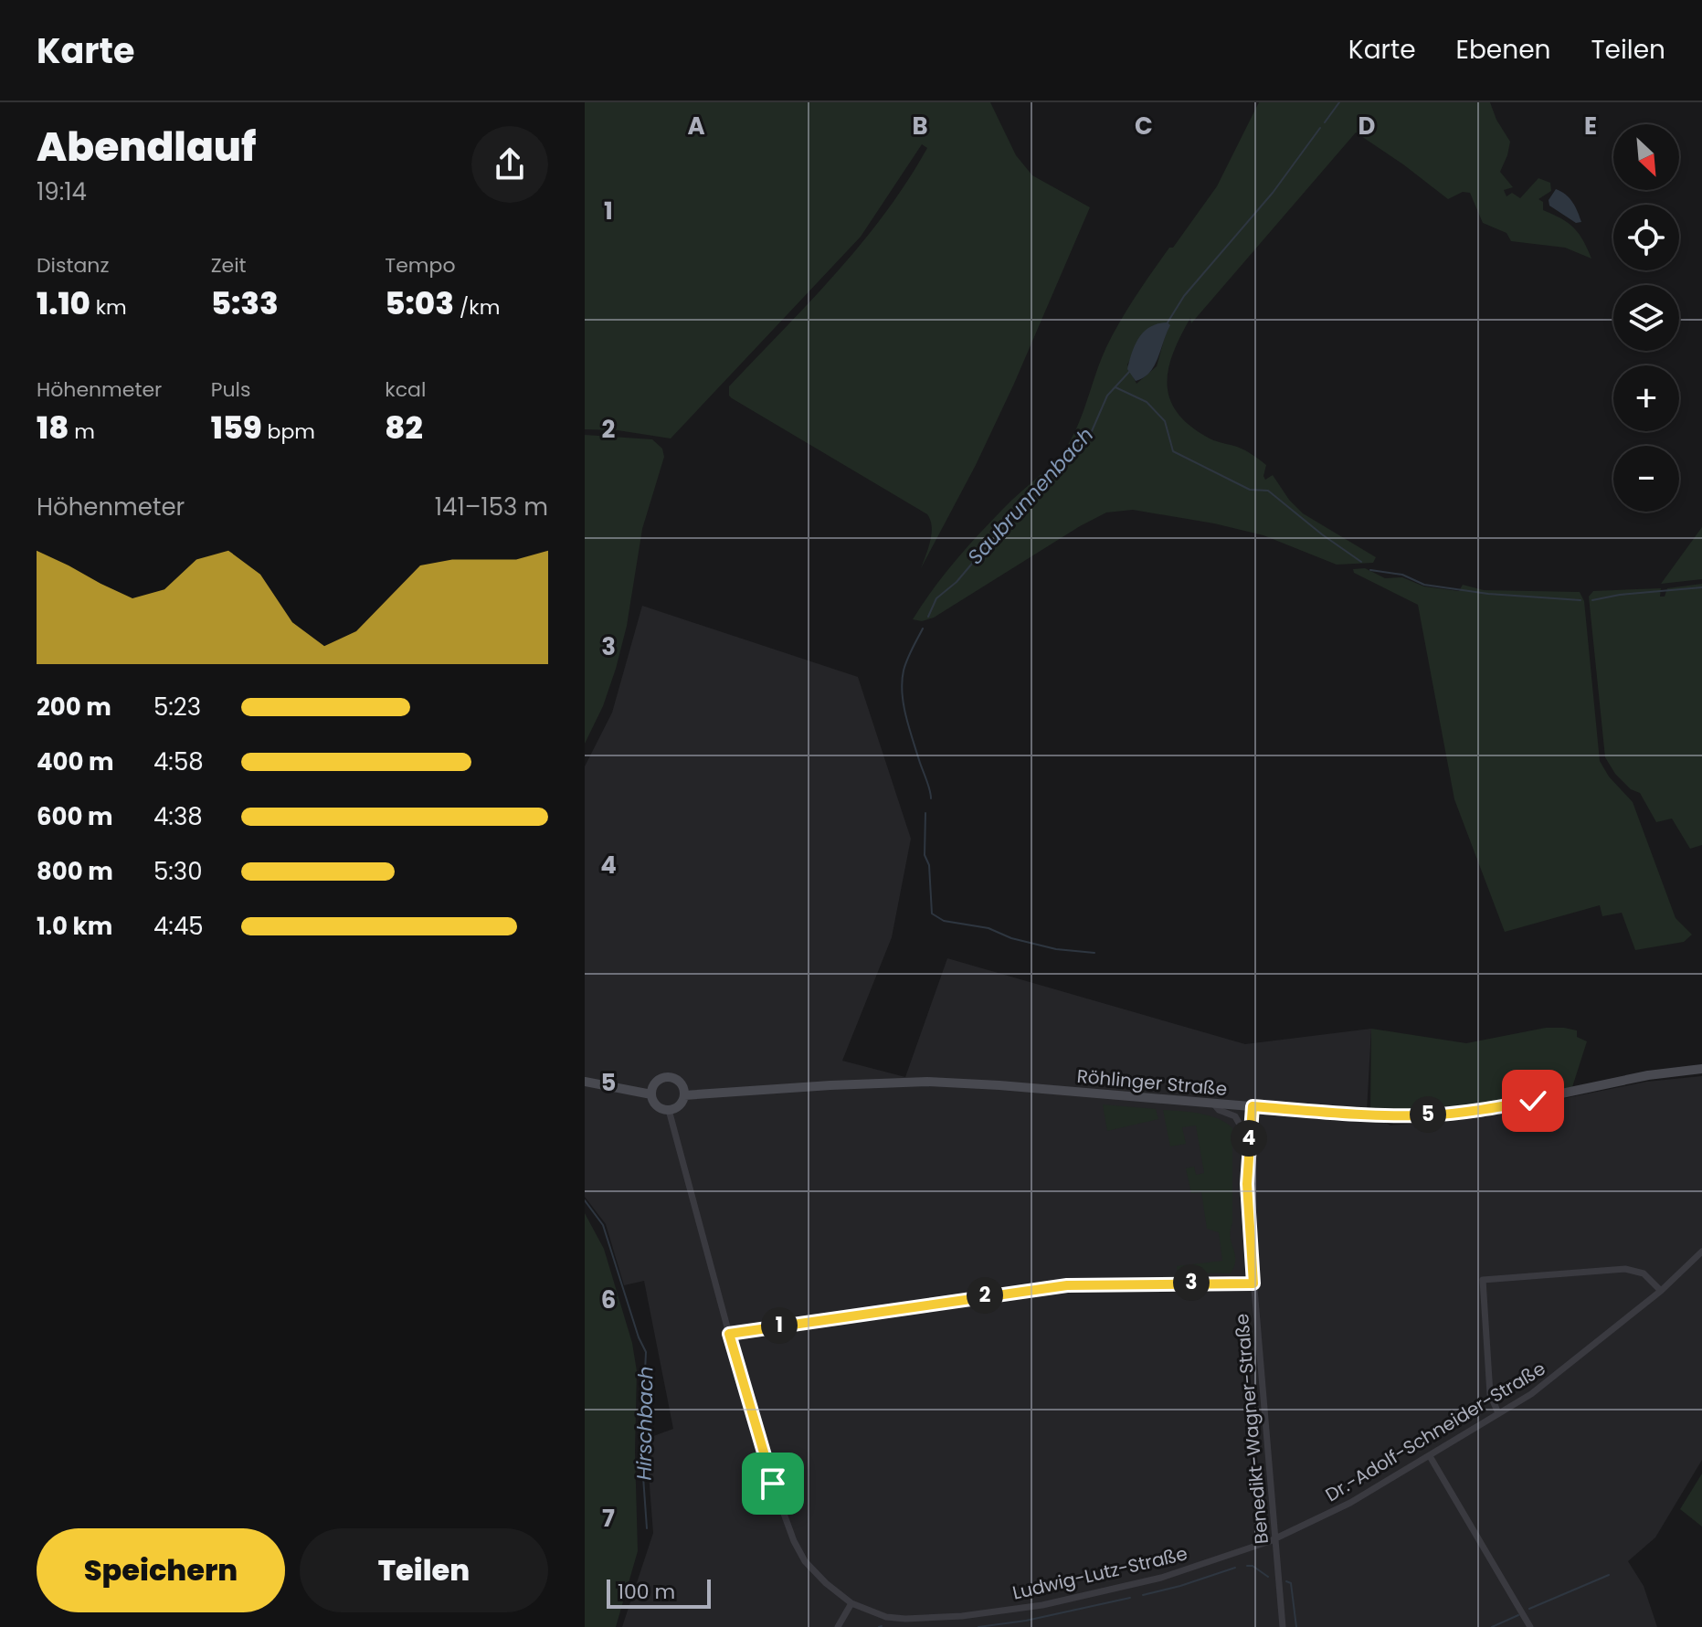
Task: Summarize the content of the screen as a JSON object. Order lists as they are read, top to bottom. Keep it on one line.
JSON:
{"streets":{"street":["Röhlinger Straße","Benedikt-Wagner-Straße","Dr.-Adolf-Schneider-Straße","Ludwig-Lutz-Straße"]},"crossings":[["Röhlinger Straße","Benedikt-Wagner-Straße"],["Röhlinger Straße","Ludwig-Lutz-Straße"],["Benedikt-Wagner-Straße","Dr.-Adolf-Schneider-Straße"],["Benedikt-Wagner-Straße","Ludwig-Lutz-Straße"],["Dr.-Adolf-Schneider-Straße","Ludwig-Lutz-Straße"]],"water":["Saubrunnenbach","Hirschbach"],"scale_bar":"100 m","north":"bottom right","page":{"header":"Karte","nav":["Karte","Ebenen","Teilen"],"heading":["Abendlauf","19:14"],"map_buttons":["+","−"],"stats":[["Distanz","1.10 km"],["Zeit","5:33"],["Tempo","5:03 /km"],["Höhenmeter","18 m"],["Puls","159 bpm"],["kcal","82"]],"chart":["Höhenmeter","141–153 m"],"list":[{"name":"200 m","note":"5:23"},{"name":"400 m","note":"4:58"},{"name":"600 m","note":"4:38"},{"name":"800 m","note":"5:30"},{"name":"1.0 km","note":"4:45"}],"pins":["5","4","3","2","1"],"buttons":["Speichern","Teilen"],"scale":"100 m"},"grid":{"columns":["A","B","C","D","E"],"rows":["1","2","3","4","5","6","7"]}}
